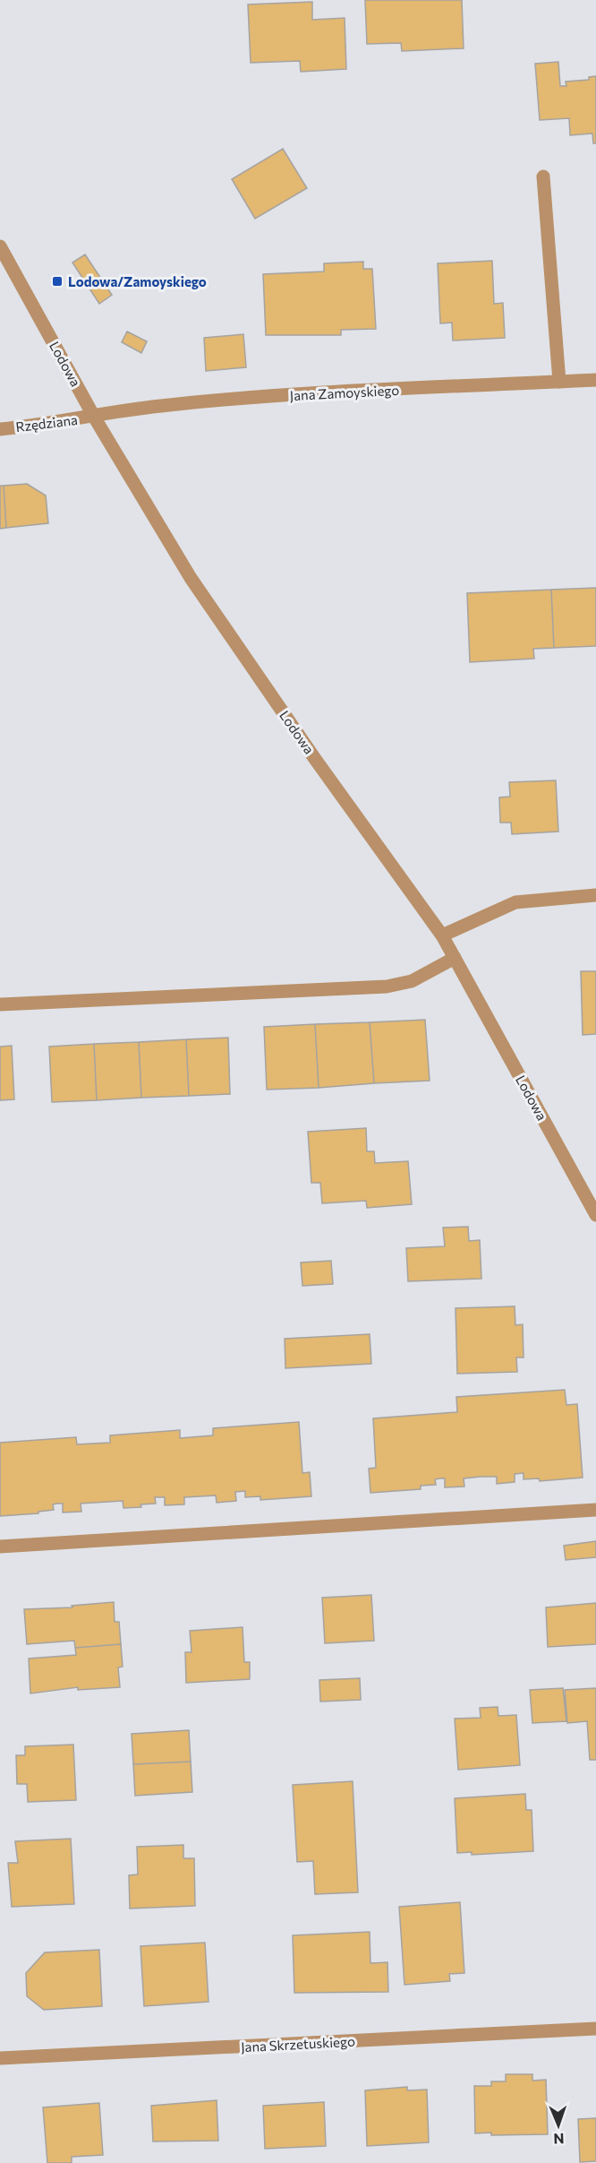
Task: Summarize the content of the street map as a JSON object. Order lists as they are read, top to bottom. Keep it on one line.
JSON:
{"streets":{"street":["Lodowa","Jana Zamoyskiego","Rzędziana","Jana Skrzetuskiego"]},"crossings":[["Lodowa","Jana Zamoyskiego"],["Lodowa","Rzędziana"],["Jana Zamoyskiego","Rzędziana"]],"places":{"transit":["Lodowa/Zamoyskiego"]},"north":"bottom"}
